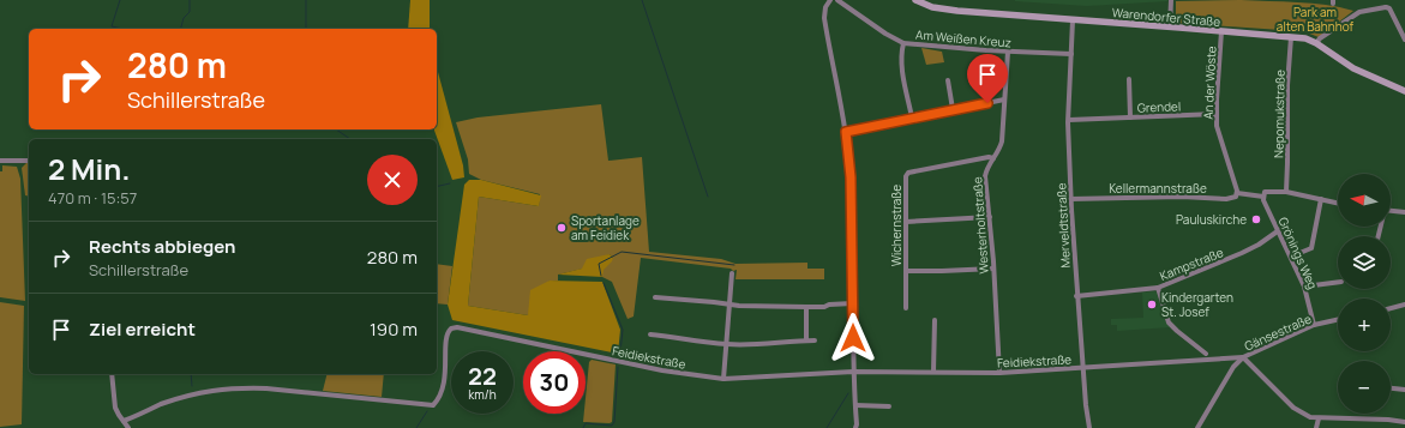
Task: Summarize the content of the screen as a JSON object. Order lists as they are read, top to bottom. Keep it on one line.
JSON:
{"streets":{"main road":["Warendorfer Straße"],"street":["Am Weißen Kreuz","An der Wöste","Grendel","Nepomukstraße","Kellermannstraße","Wichernstraße","Westerholtstraße","Merveldtstraße","Grönings Weg","Kampstraße","Gänsestraße","Feidiekstraße"]},"crossings":[["Warendorfer Straße","An der Wöste"],["Warendorfer Straße","Nepomukstraße"],["Warendorfer Straße","Merveldtstraße"],["Am Weißen Kreuz","Westerholtstraße"],["Am Weißen Kreuz","Merveldtstraße"],["An der Wöste","Grendel"],["An der Wöste","Kellermannstraße"],["Grendel","Merveldtstraße"],["Nepomukstraße","Kellermannstraße"],["Kellermannstraße","Merveldtstraße"],["Kellermannstraße","Grönings Weg"],["Wichernstraße","Westerholtstraße"],["Westerholtstraße","Feidiekstraße"],["Merveldtstraße","Kampstraße"],["Merveldtstraße","Feidiekstraße"],["Grönings Weg","Kampstraße"],["Grönings Weg","Gänsestraße"],["Gänsestraße","Feidiekstraße"]],"parks":["Park am alten Bahnhof"],"places":["Pauluskirche","Sportanlage am Feidiek","Kindergarten St. Josef"],"north":"left","page":{"turn":["280 m","Schillerstraße"],"heading":["2 Min.","470 m · 15:57"],"map_buttons":["+","−"],"list":[{"name":"Rechts abbiegen","note":"Schillerstraße","value":"280 m"},{"name":"Ziel erreicht","value":"190 m"}],"speed":"22 km/h","limit":"30"}}
